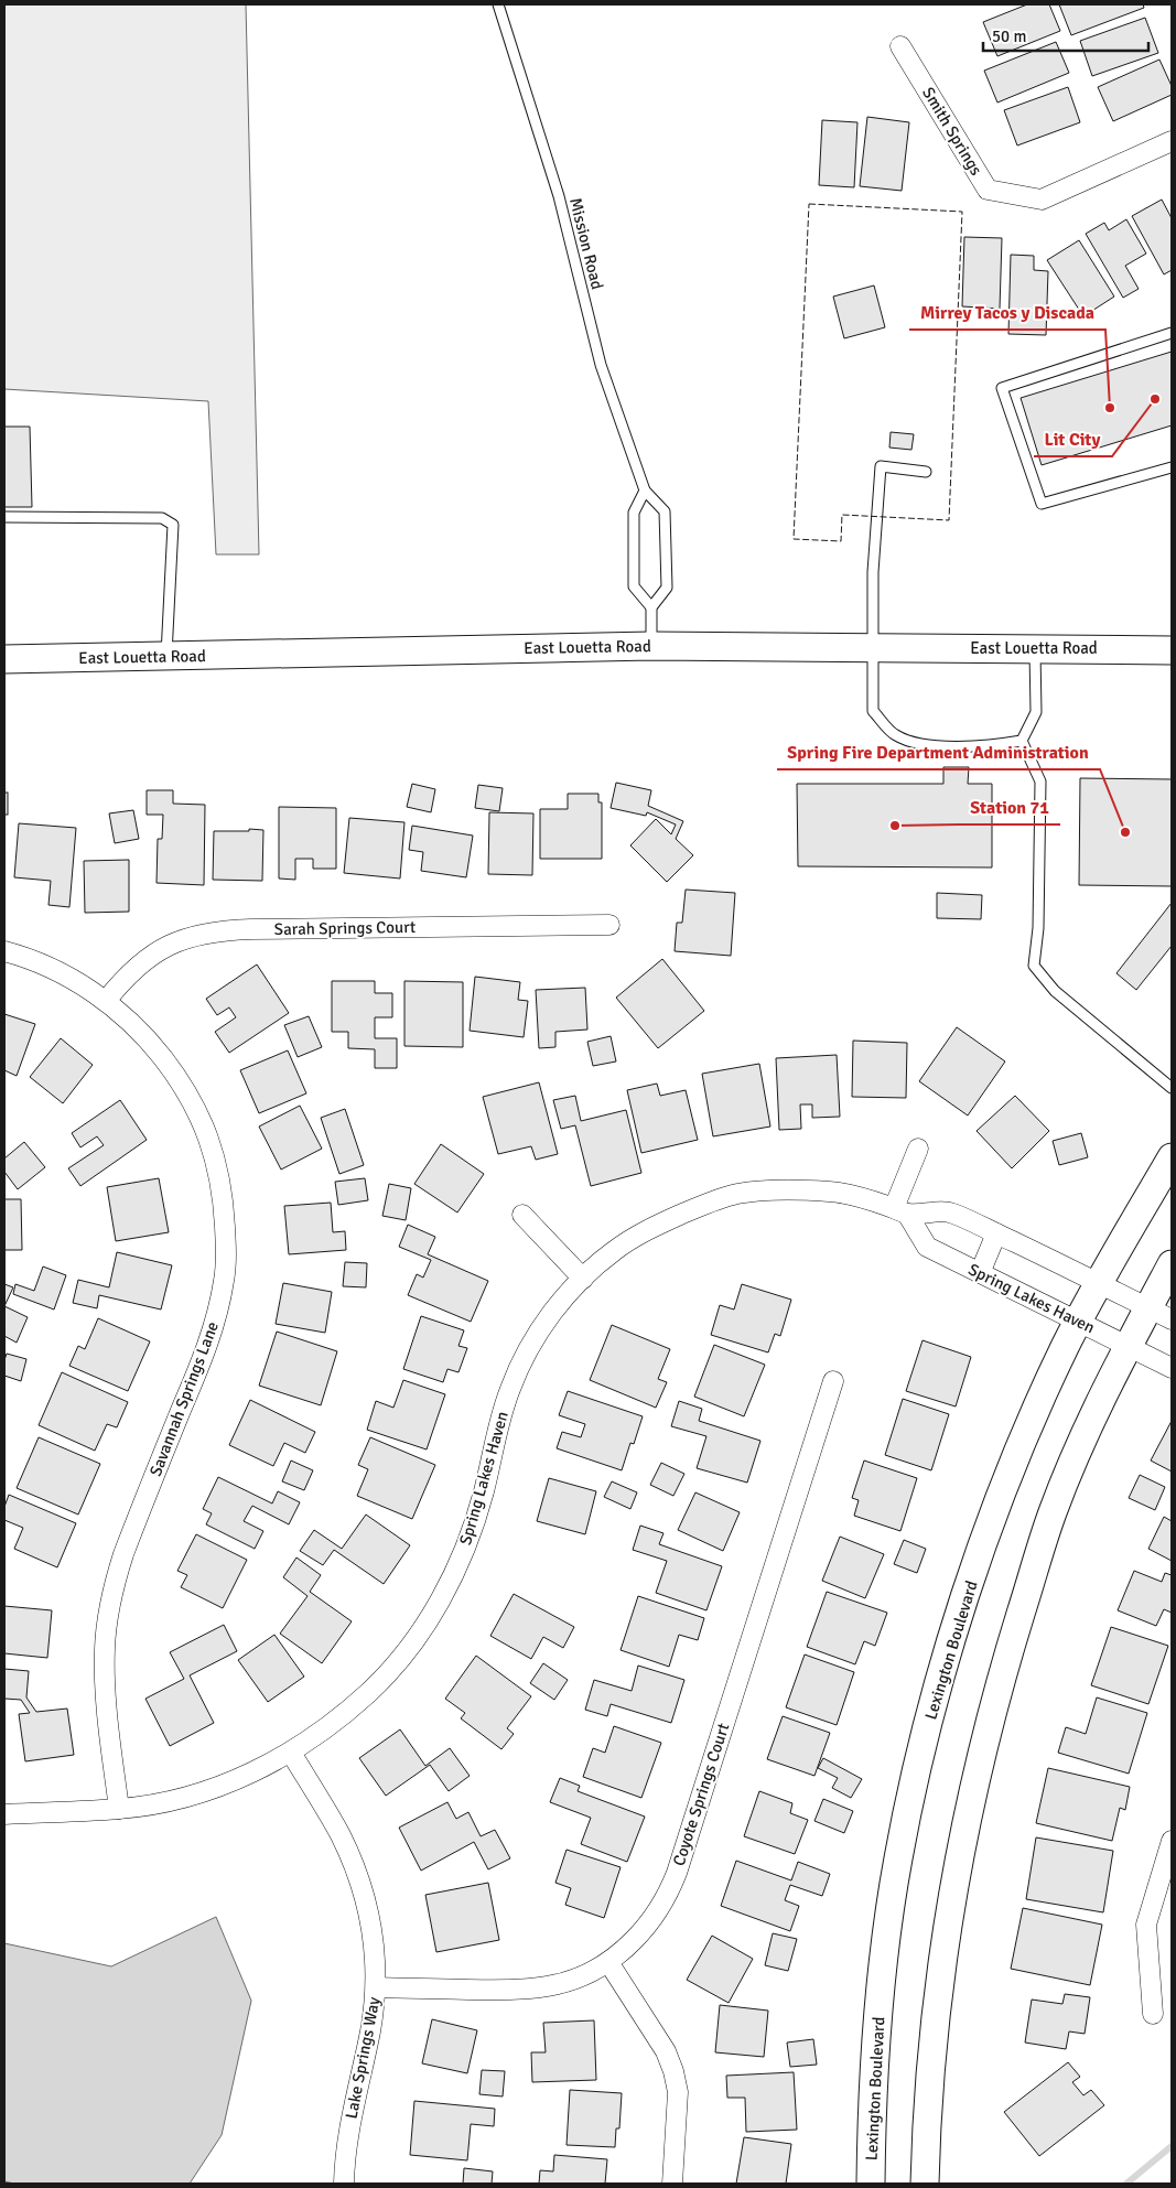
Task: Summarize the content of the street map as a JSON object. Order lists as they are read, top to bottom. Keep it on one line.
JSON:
{"streets":{"main road":["East Louetta Road","Lexington Boulevard"],"street":["Smith Springs","Sarah Springs Court","Spring Lakes Haven","Savannah Springs Lane","Coyote Springs Court","Lake Springs Way"],"lane":["Mission Road"]},"crossings":[["Sarah Springs Court","Savannah Springs Lane"],["Spring Lakes Haven","Savannah Springs Lane"],["Spring Lakes Haven","Lexington Boulevard"],["Spring Lakes Haven","Lake Springs Way"],["Coyote Springs Court","Lake Springs Way"]],"places":["Lit City","Mirrey Tacos y Discada","Station 71","Spring Fire Department Administration"],"scale_bar":"50 m"}
